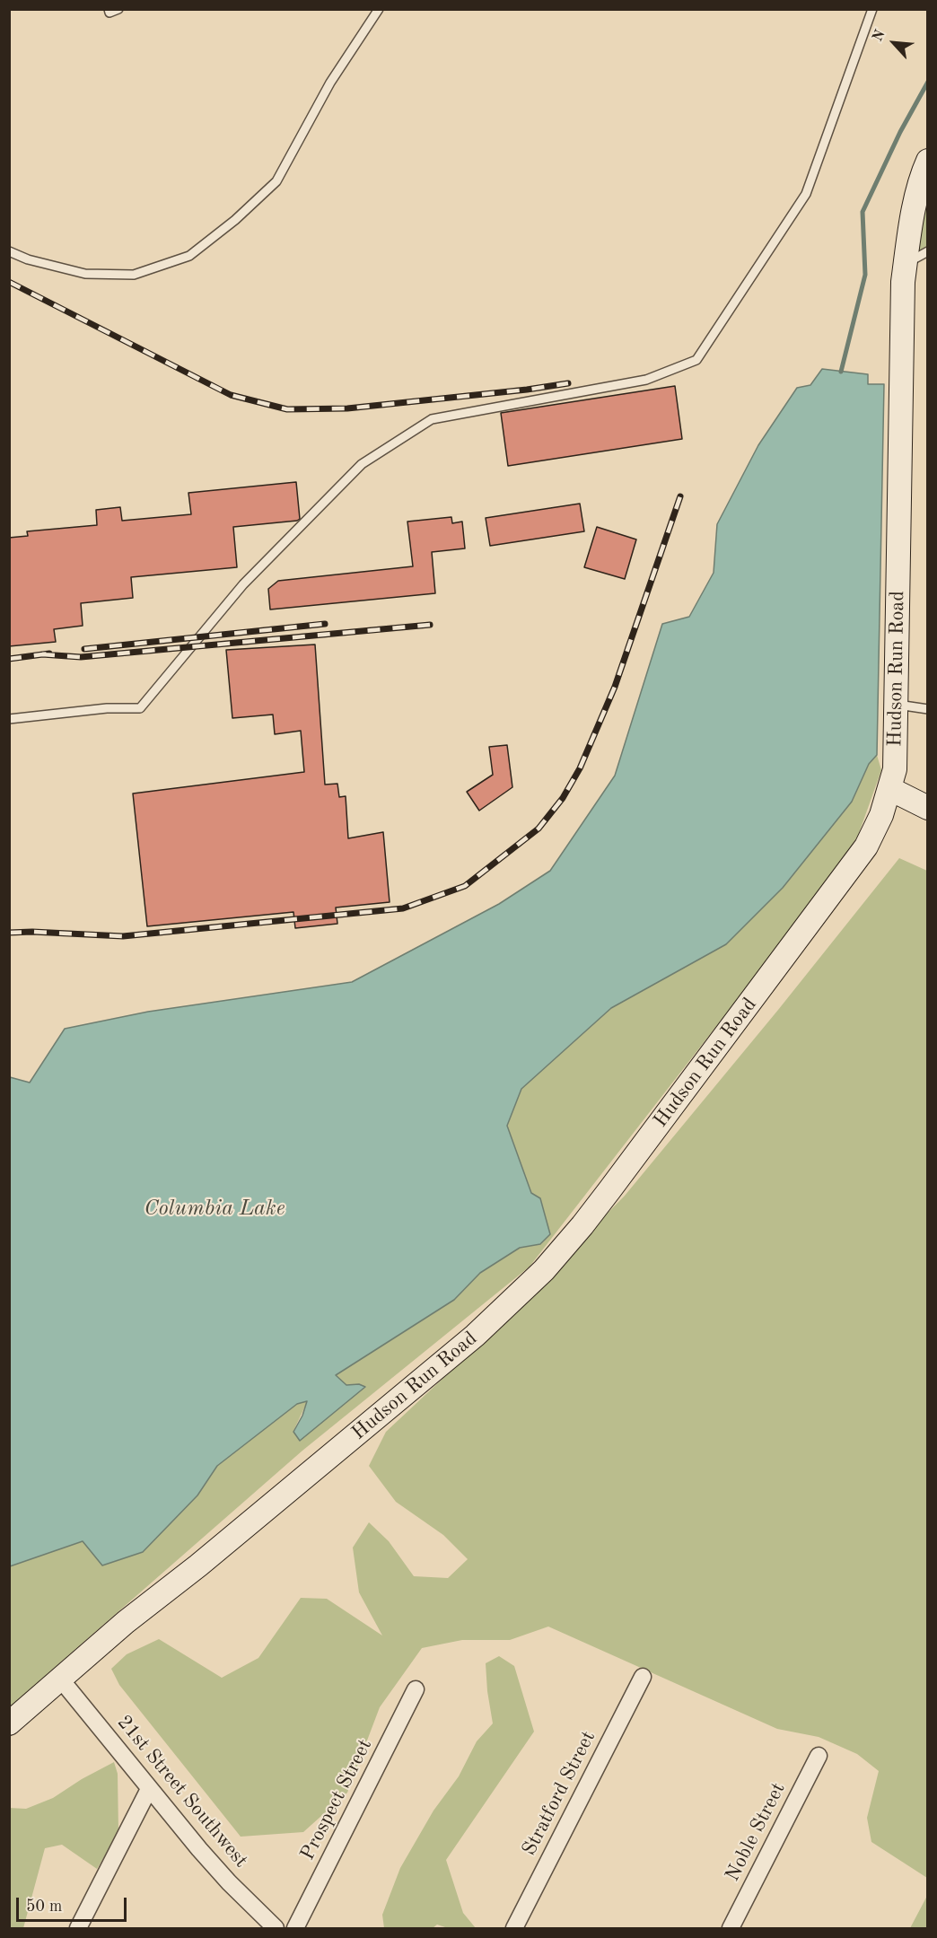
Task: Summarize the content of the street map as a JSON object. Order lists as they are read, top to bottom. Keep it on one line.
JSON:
{"streets":{"main road":["Hudson Run Road"],"street":["21st Street Southwest","Stratford Street","Prospect Street","Noble Street"]},"crossings":[["Hudson Run Road","21st Street Southwest"]],"water":["Columbia Lake"],"scale_bar":"50 m","north":"top left"}
